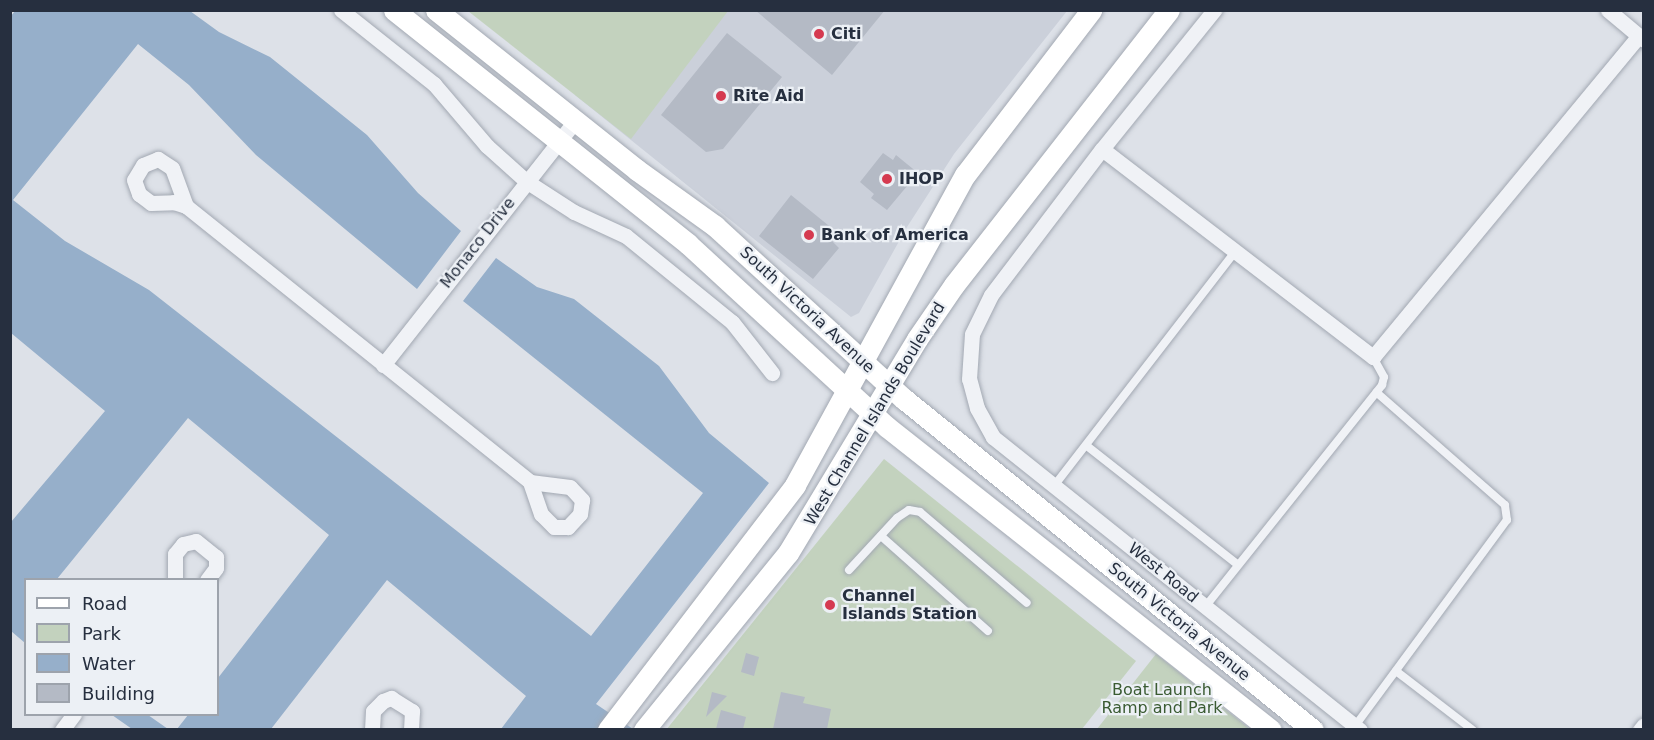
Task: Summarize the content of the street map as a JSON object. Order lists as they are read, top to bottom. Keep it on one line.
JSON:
{"streets":{"main road":["South Victoria Avenue","West Channel Islands Boulevard"],"street":["Monaco Drive","West Road"]},"crossings":[["Monaco Drive","South Victoria Avenue"],["South Victoria Avenue","West Channel Islands Boulevard"]],"parks":["Boat Launch Ramp and Park"],"places":["Citi","Rite Aid","IHOP","Bank of America","Channel Islands Station"],"legend":["Road","Park","Water","Building"]}
